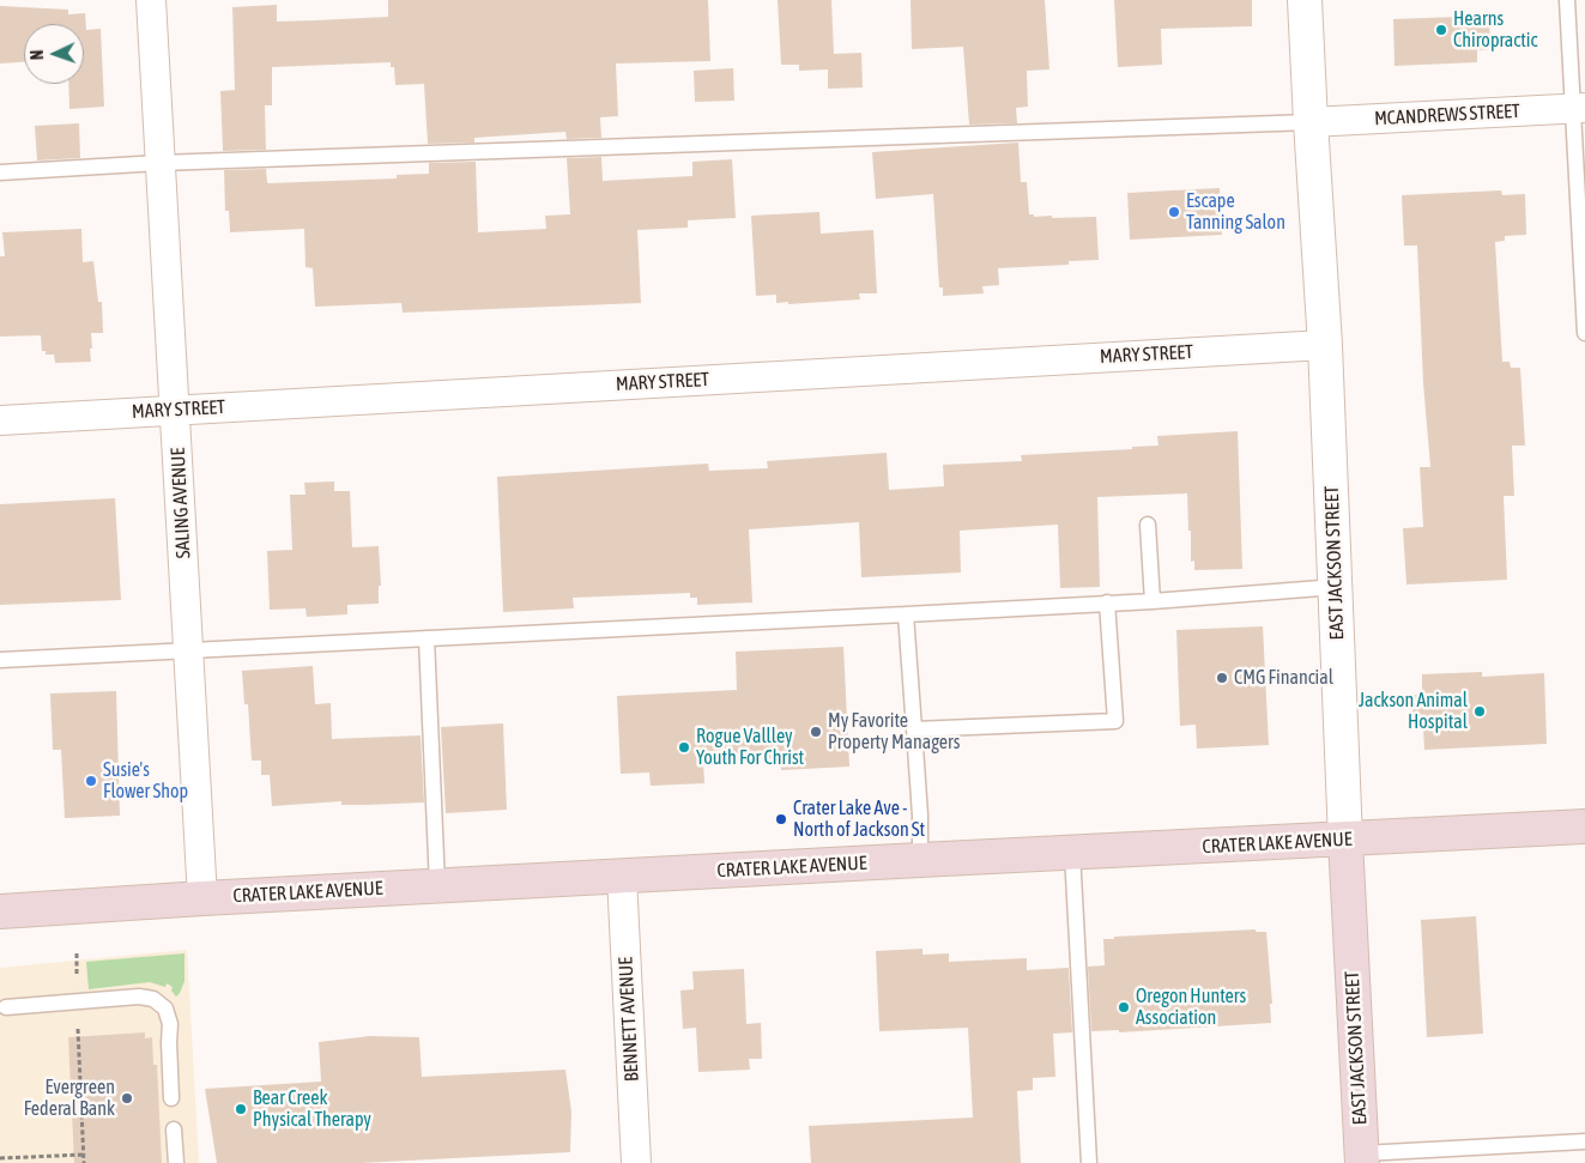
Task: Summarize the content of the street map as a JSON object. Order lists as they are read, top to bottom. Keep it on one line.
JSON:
{"streets":{"main road":["EAST JACKSON STREET","CRATER LAKE AVENUE"],"street":["MCANDREWS STREET","MARY STREET","SALING AVENUE","BENNETT AVENUE"]},"crossings":[["MCANDREWS STREET","EAST JACKSON STREET"],["MARY STREET","SALING AVENUE"],["MARY STREET","EAST JACKSON STREET"],["SALING AVENUE","CRATER LAKE AVENUE"],["EAST JACKSON STREET","CRATER LAKE AVENUE"],["CRATER LAKE AVENUE","BENNETT AVENUE"]],"places":["Hearns Chiropractic","Escape Tanning Salon","CMG Financial","Jackson Animal Hospital","My Favorite Property Managers","Rogue Vallley Youth For Christ","Susie's Flower Shop","Crater Lake Ave - North of Jackson St","Oregon Hunters Association","Evergreen Federal Bank","Bear Creek Physical Therapy"],"north":"left"}
